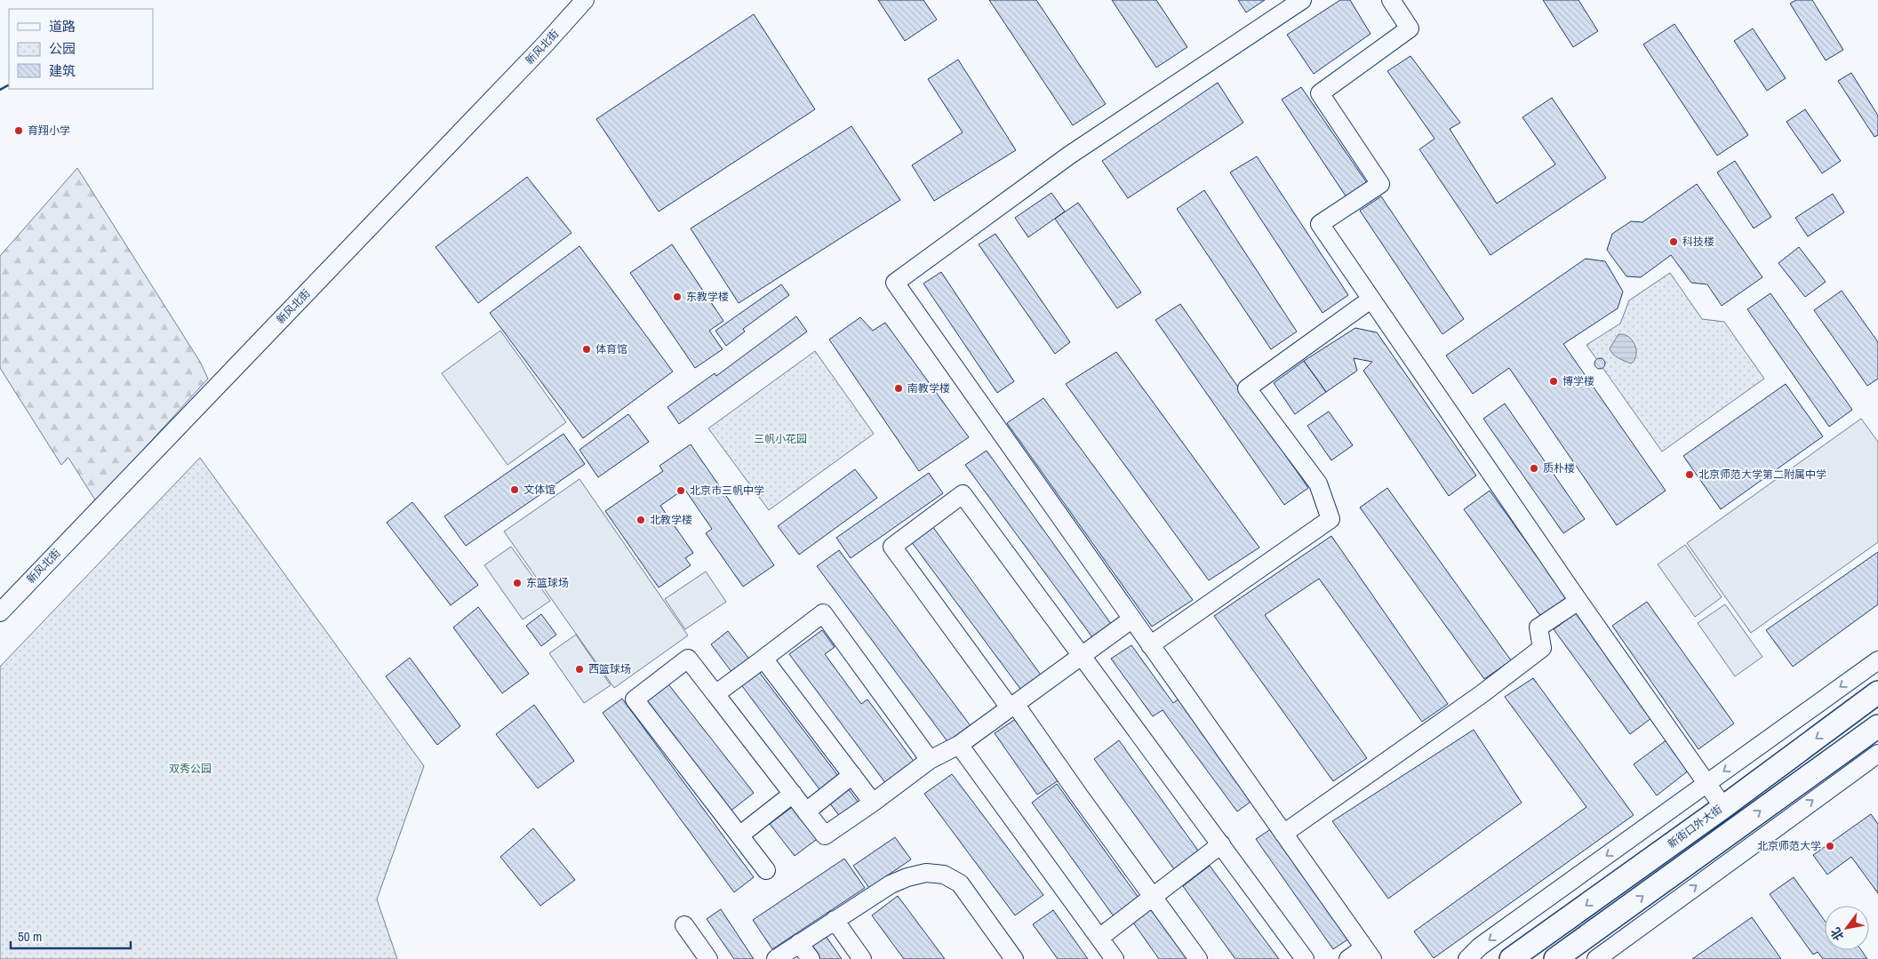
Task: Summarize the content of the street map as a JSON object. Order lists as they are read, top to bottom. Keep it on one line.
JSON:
{"streets":{"main road":["新街口外大街"],"street":["新风北街"]},"parks":["三帆小花园","双秀公园"],"places":["育翔小学","科技楼","东教学楼","体育馆","博学楼","南教学楼","质朴楼","北京师范大学第二附属中学","文体馆","北京市三帆中学","北教学楼","东篮球场","西篮球场","北京师范大学"],"legend":["道路","公园","建筑"],"scale_bar":"50 m","north":"bottom left"}
